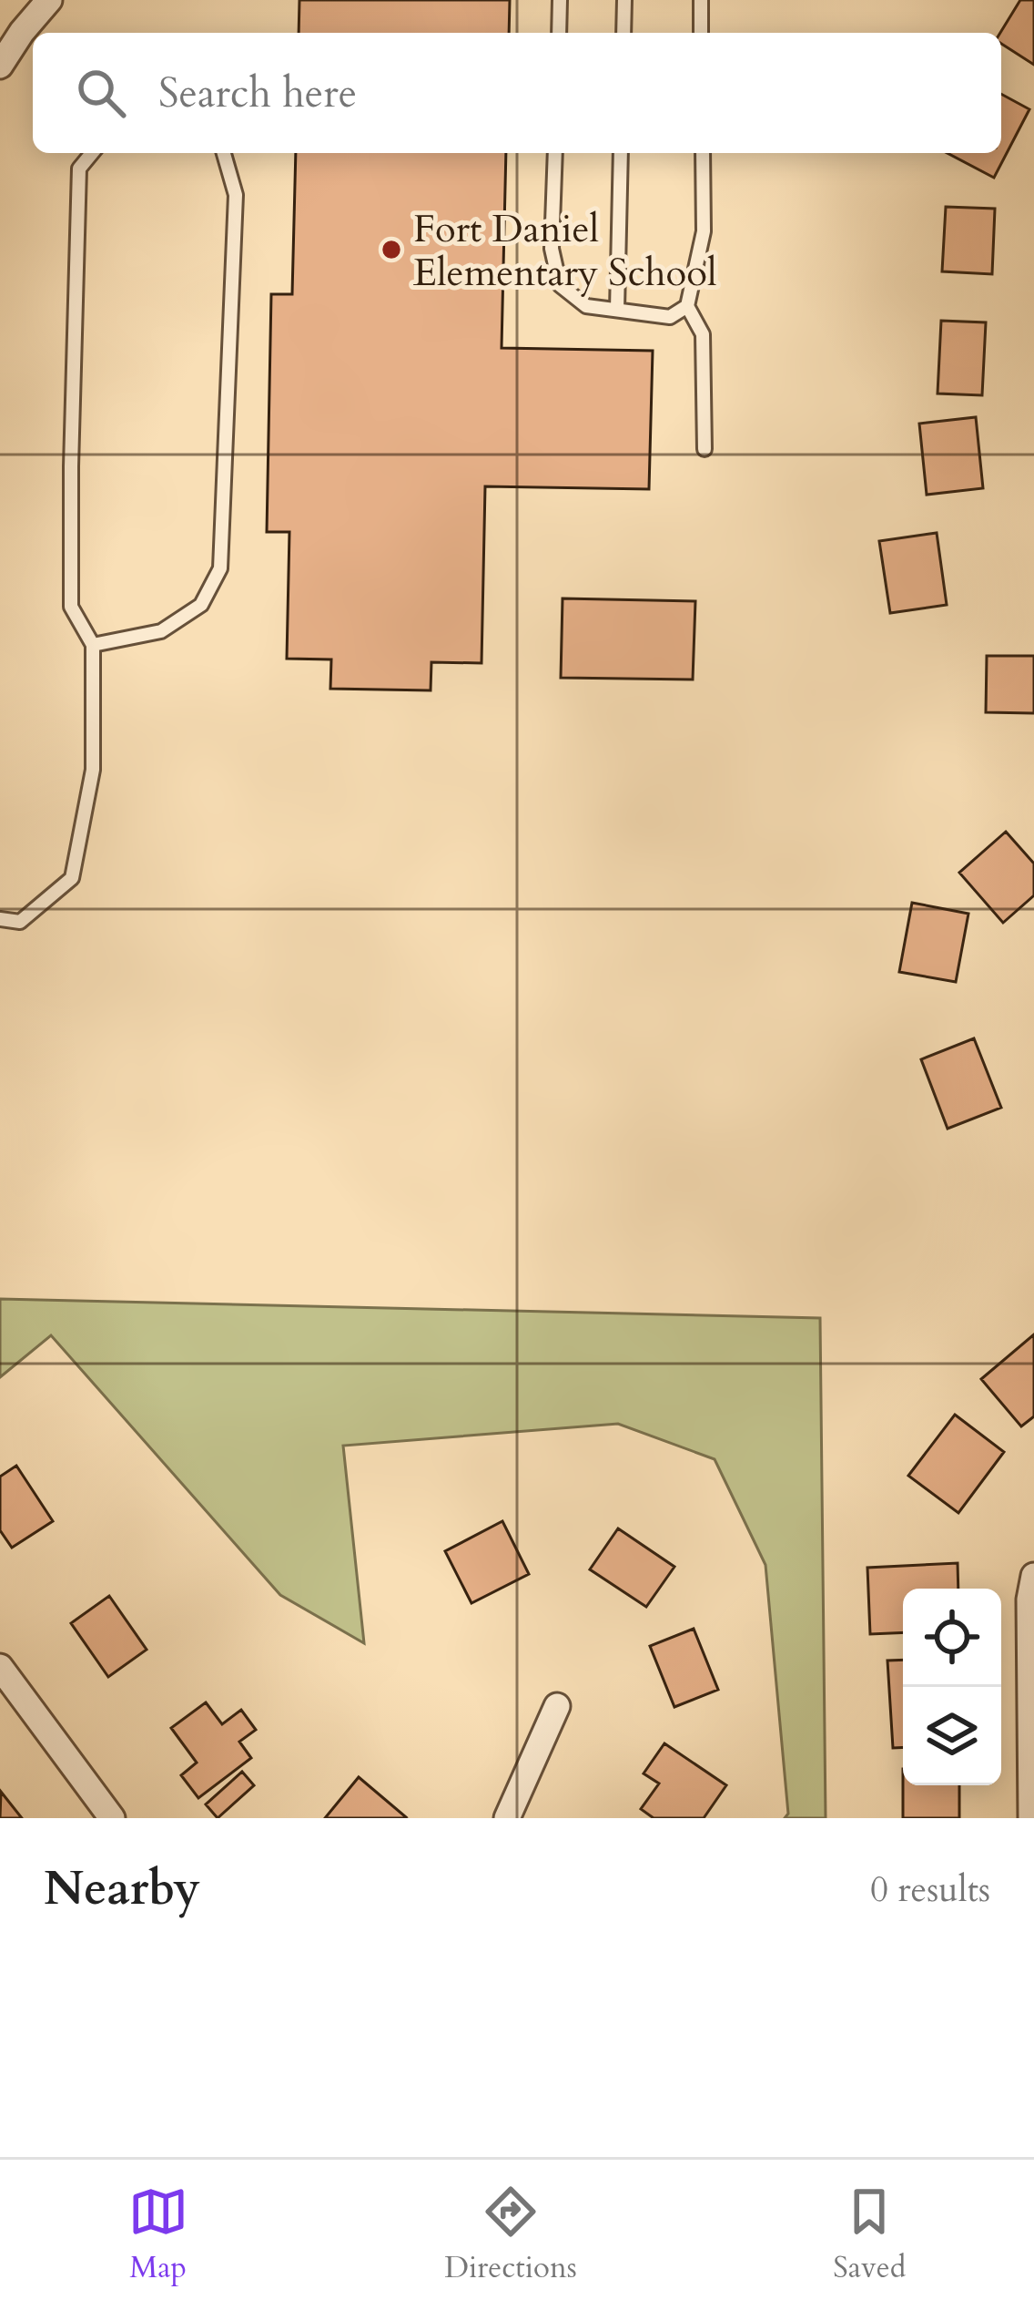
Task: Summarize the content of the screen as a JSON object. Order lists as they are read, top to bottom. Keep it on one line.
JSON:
{"places":["Fort Daniel Elementary School"],"page":{"search":"Search here","heading":["Nearby","0 results"],"nav":["Map","Directions","Saved"]}}
